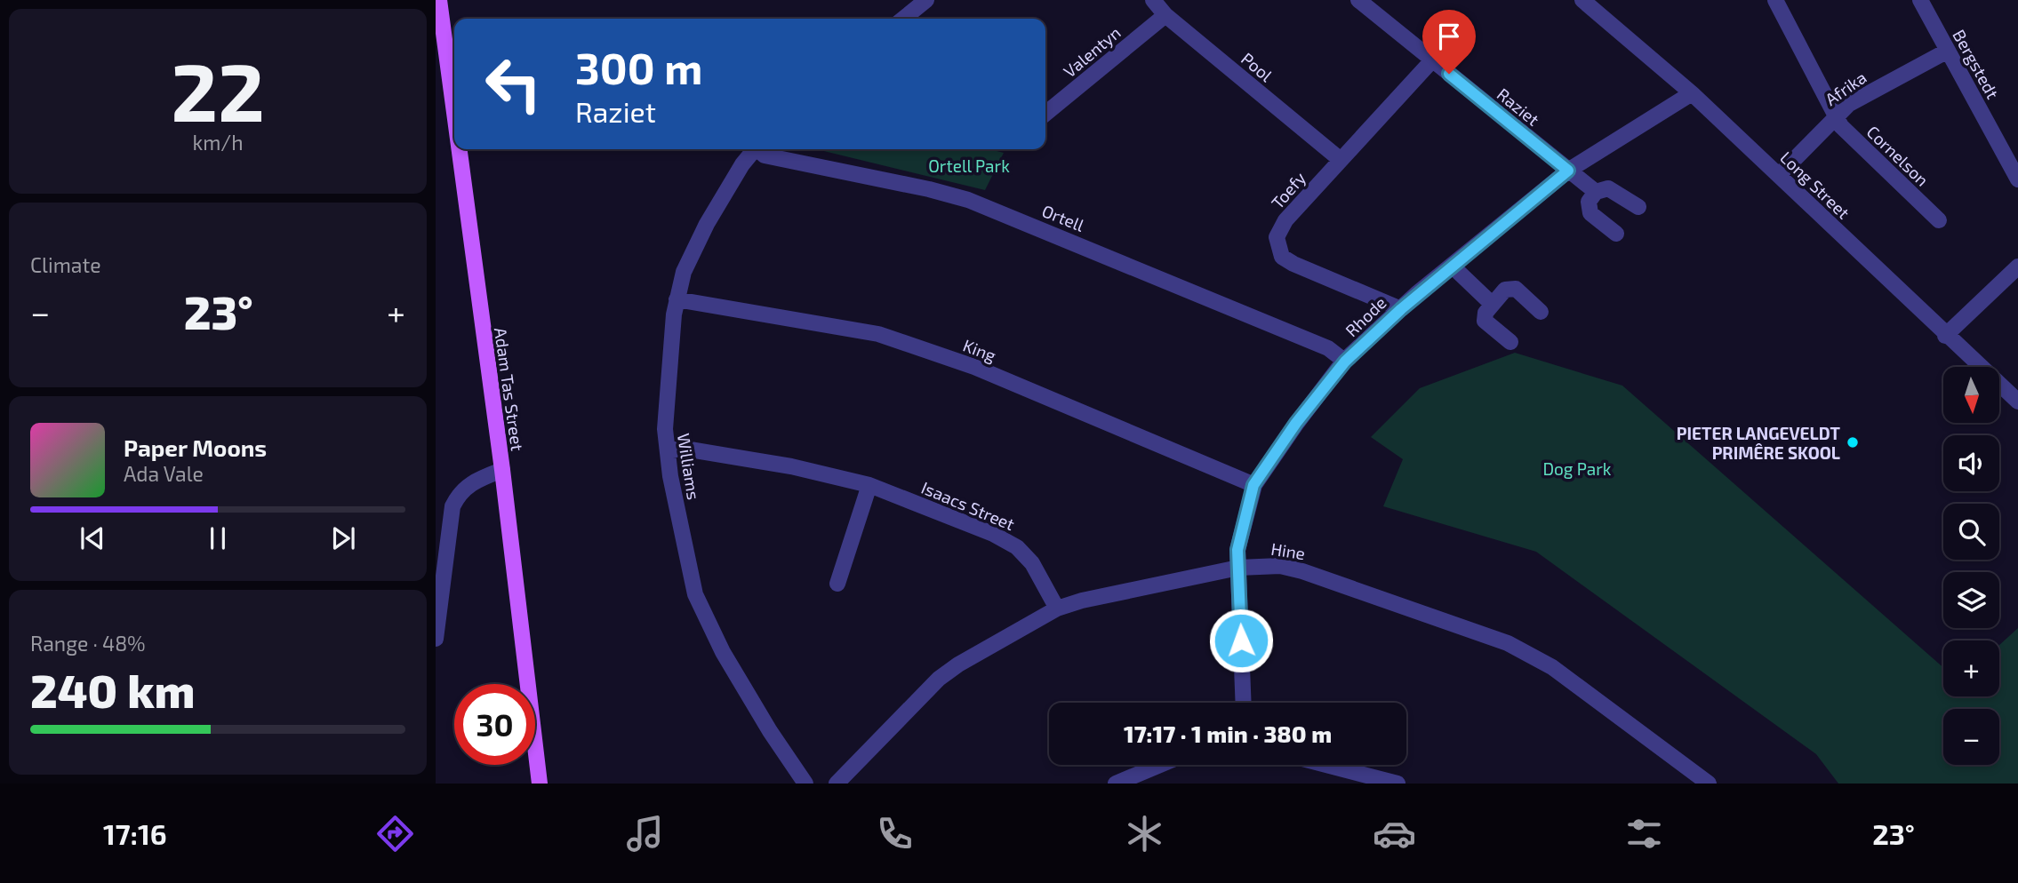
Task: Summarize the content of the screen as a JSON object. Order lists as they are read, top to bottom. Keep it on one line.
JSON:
{"streets":{"main road":["Adam Tas Street"],"street":["Valentyn","Bergstedt","Pool","Afrika","Raziet","Cornelson","Long Street","Toefy","Ortell","Rhode","King","Williams","Isaacs Street","Hine"]},"crossings":[["Valentyn","Pool"],["Bergstedt","Afrika"],["Pool","Toefy"],["Afrika","Cornelson"],["Afrika","Long Street"],["Raziet","Toefy"],["Raziet","Rhode"],["Long Street","Rhode"],["Toefy","Rhode"],["Ortell","Rhode"],["Rhode","King"],["Rhode","Hine"],["King","Williams"],["Williams","Isaacs Street"],["Isaacs Street","Hine"]],"parks":["Ortell Park","Dog Park"],"places":["PIETER LANGEVELDT PRIMÊRE SKOOL"],"north":"bottom","page":{"tile":[["22","km/h"],"Climate",["Range · 48%","240 km"]],"turn":["300 m","Raziet"],"heat":["−","23°","+"],"map_buttons":["+","−"],"song":["Paper Moons","Ada Vale"],"limit":"30","trip":"17:17 · 1 min · 380 m","tabs":["17:16","23°"]}}
